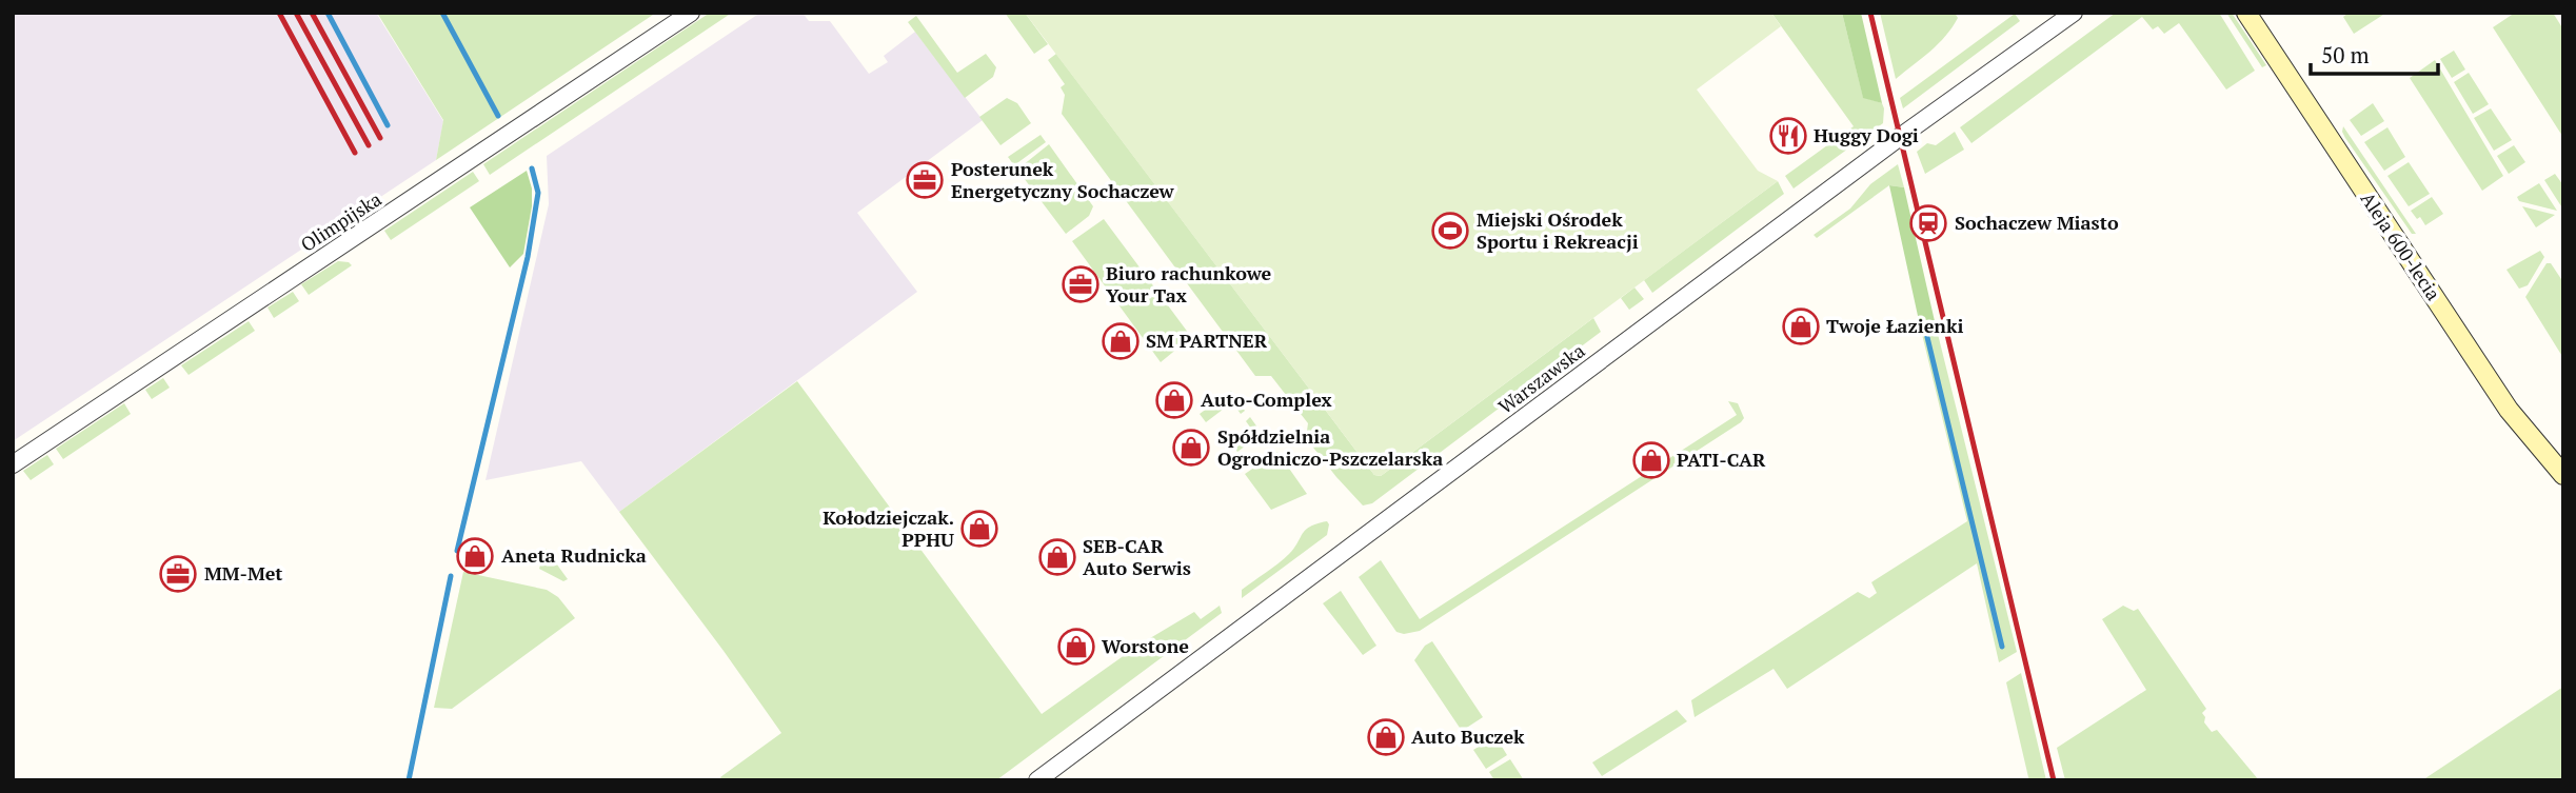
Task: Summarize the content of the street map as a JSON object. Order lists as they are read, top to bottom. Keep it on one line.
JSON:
{"streets":{"main road":["Aleja 600-lecia"],"street":["Olimpijska","Warszawska"]},"places":{"restaurant":["Huggy Dogi"],"office":["Posterunek Energetyczny Sochaczew","Biuro rachunkowe Your Tax","MM-Met"],"station":["Sochaczew Miasto"],"sports":["Miejski Ośrodek Sportu i Rekreacji"],"shop":["Twoje Łazienki","SM PARTNER","Auto-Complex","Spółdzielnia Ogrodniczo-Pszczelarska","PATI-CAR","Kołodziejczak. PPHU","Aneta Rudnicka","SEB-CAR Auto Serwis","Worstone","Auto Buczek"]},"scale_bar":"50 m"}
